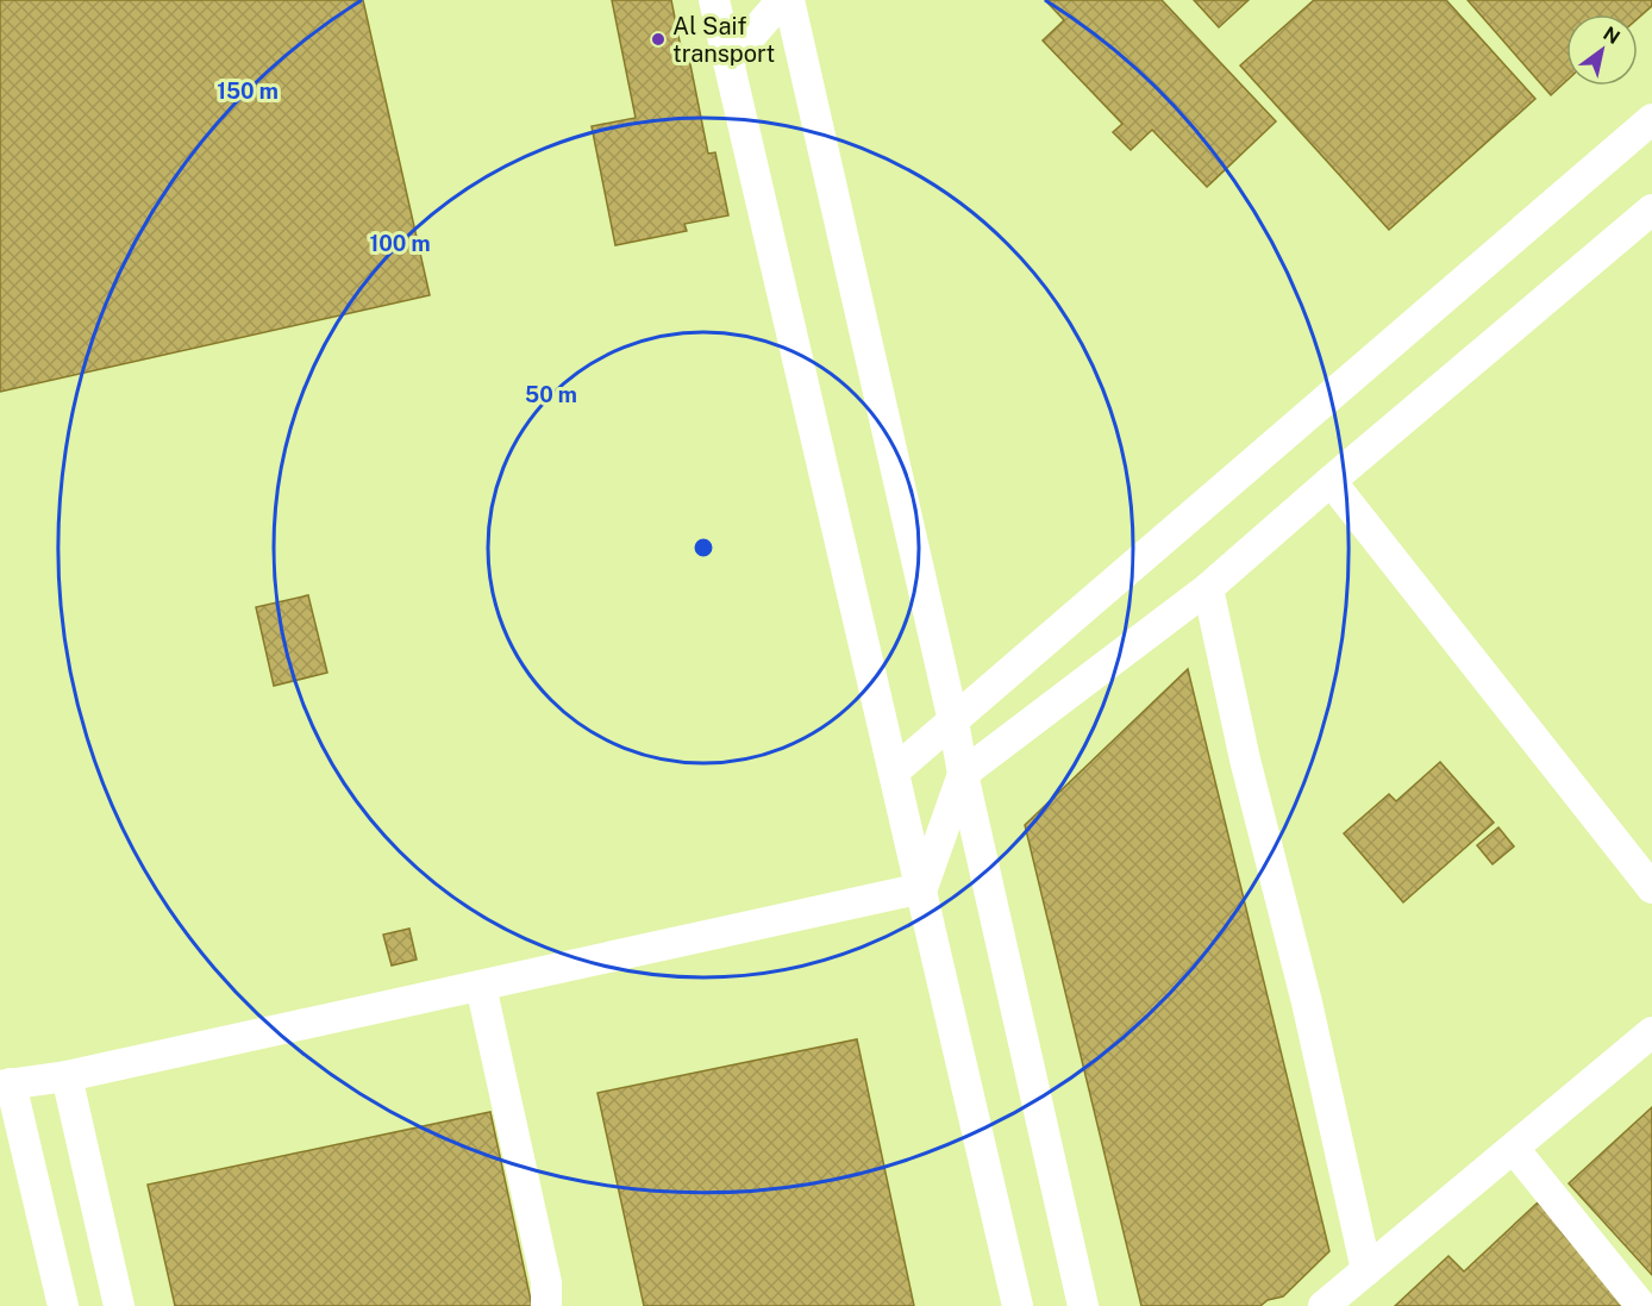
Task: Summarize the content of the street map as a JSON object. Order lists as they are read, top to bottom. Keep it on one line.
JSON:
{"places":["Al Saif transport"],"north":"top right","rings":["150 m","100 m","50 m"]}
